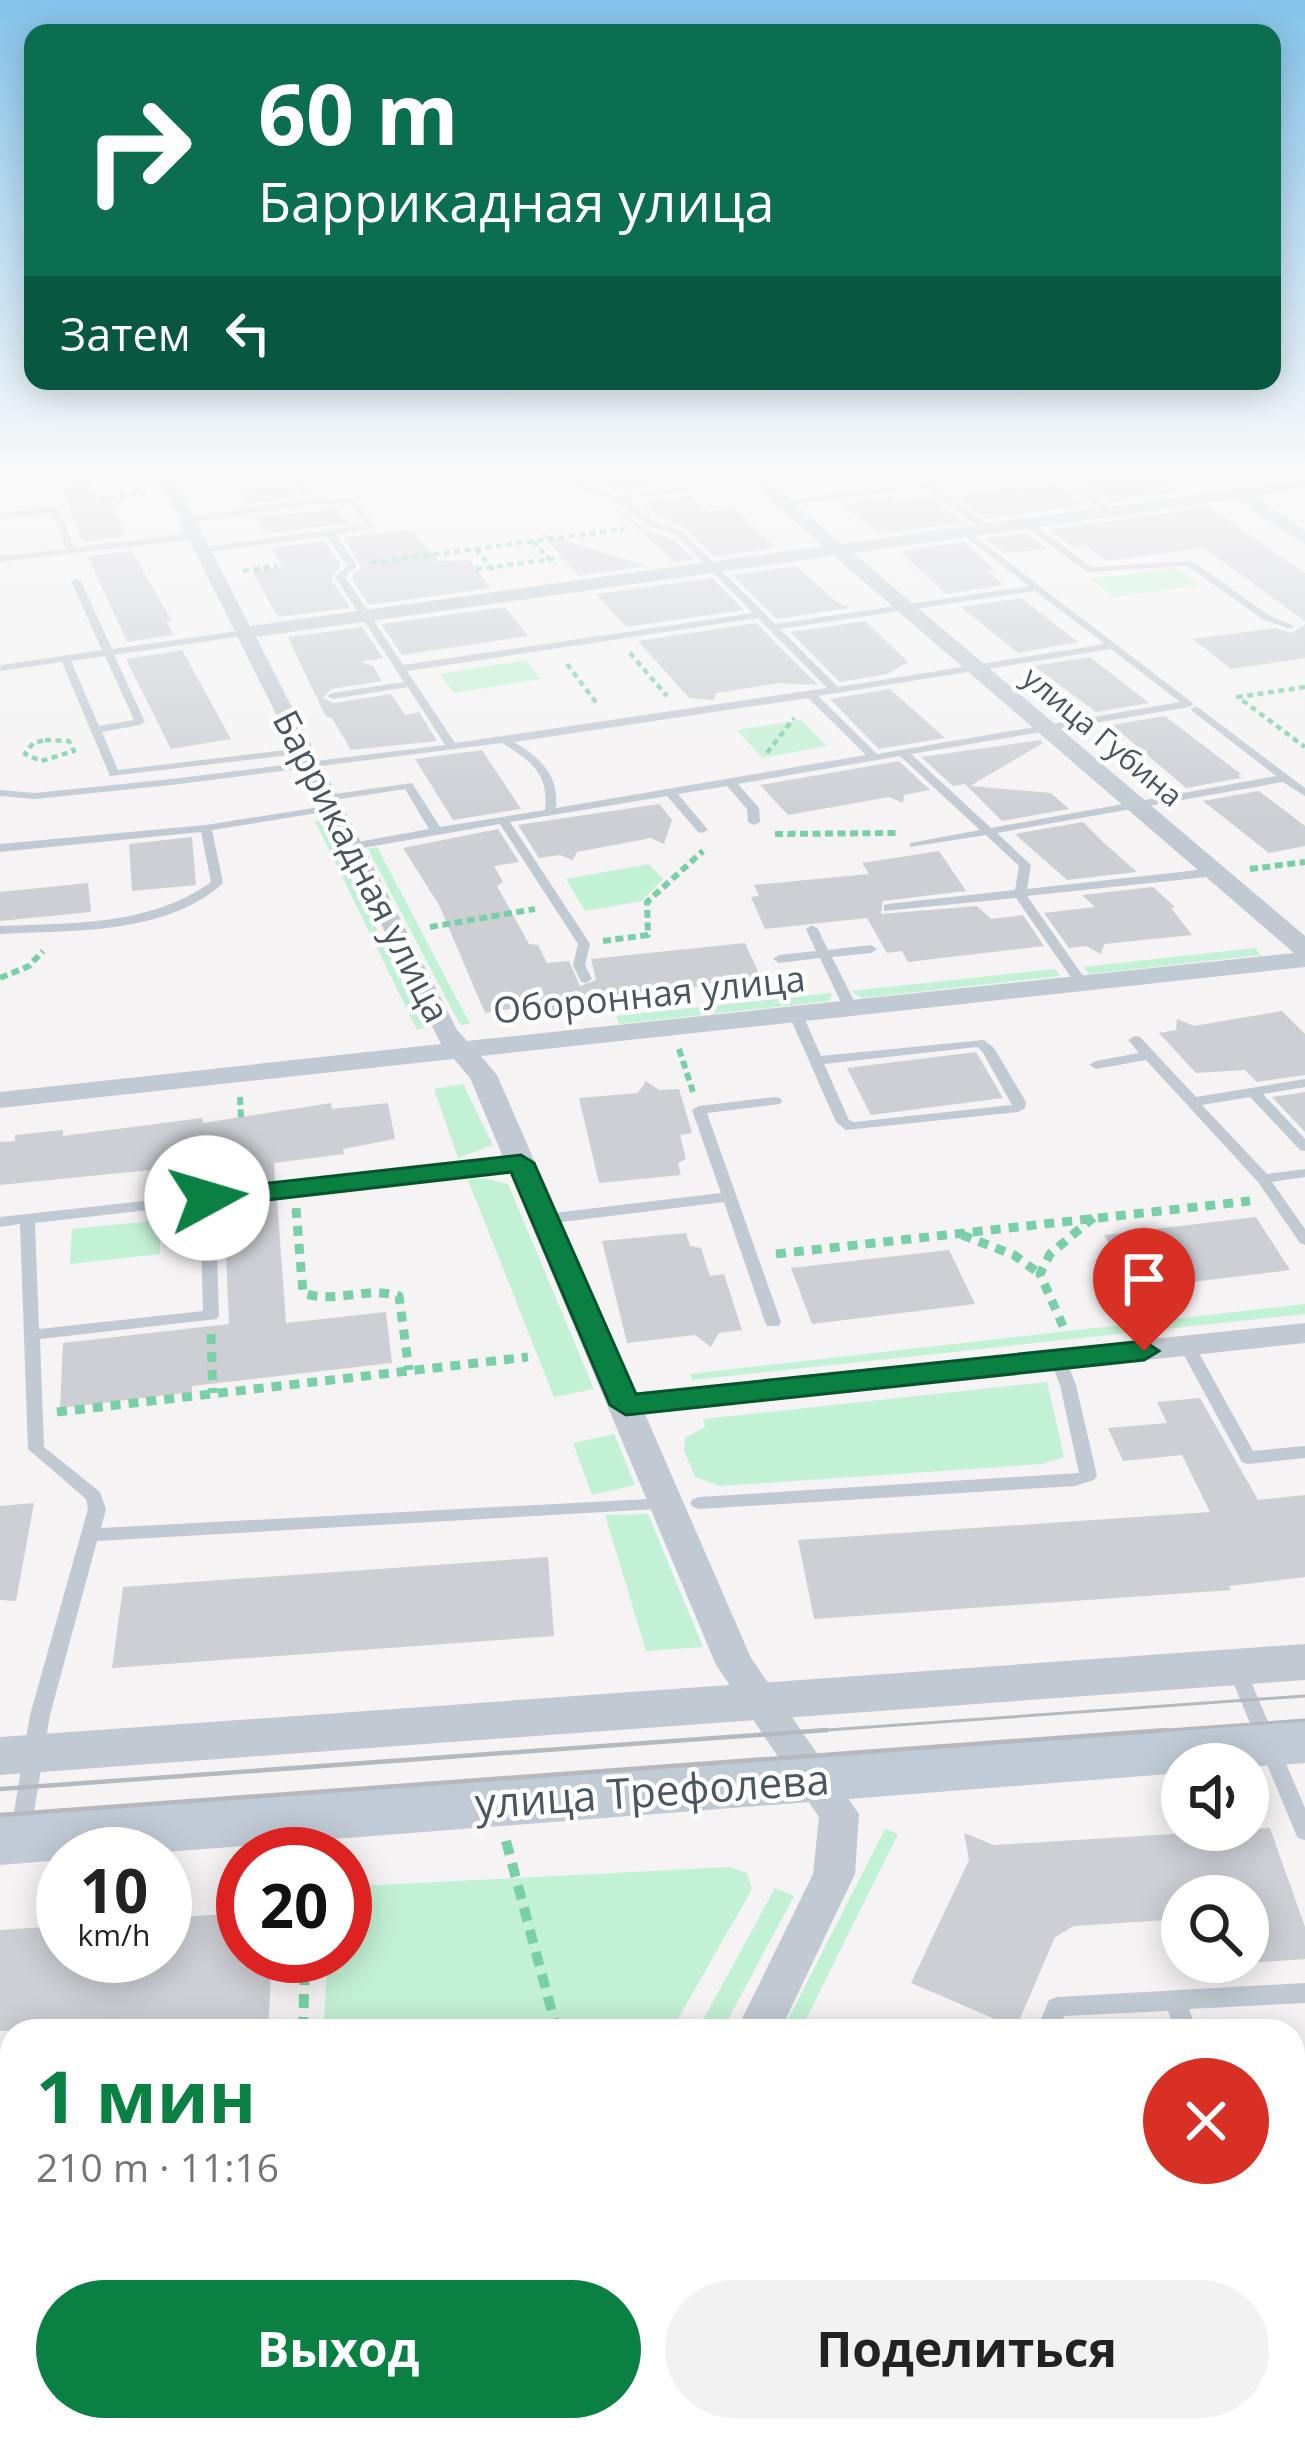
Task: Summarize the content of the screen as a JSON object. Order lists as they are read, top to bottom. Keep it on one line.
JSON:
{"streets":{"main road":["улица Трефолева"],"street":["улица Губина","Баррикадная улица","Оборонная улица"]},"crossings":[["Баррикадная улица","Оборонная улица"],["Баррикадная улица","улица Трефолева"]],"page":{"turn":["60 m","Баррикадная улица"],"then":"Затем","speed":"10 km/h","limit":"20","heading":["1 мин","210 m · 11:16"],"buttons":["Выход","Поделиться"]}}
